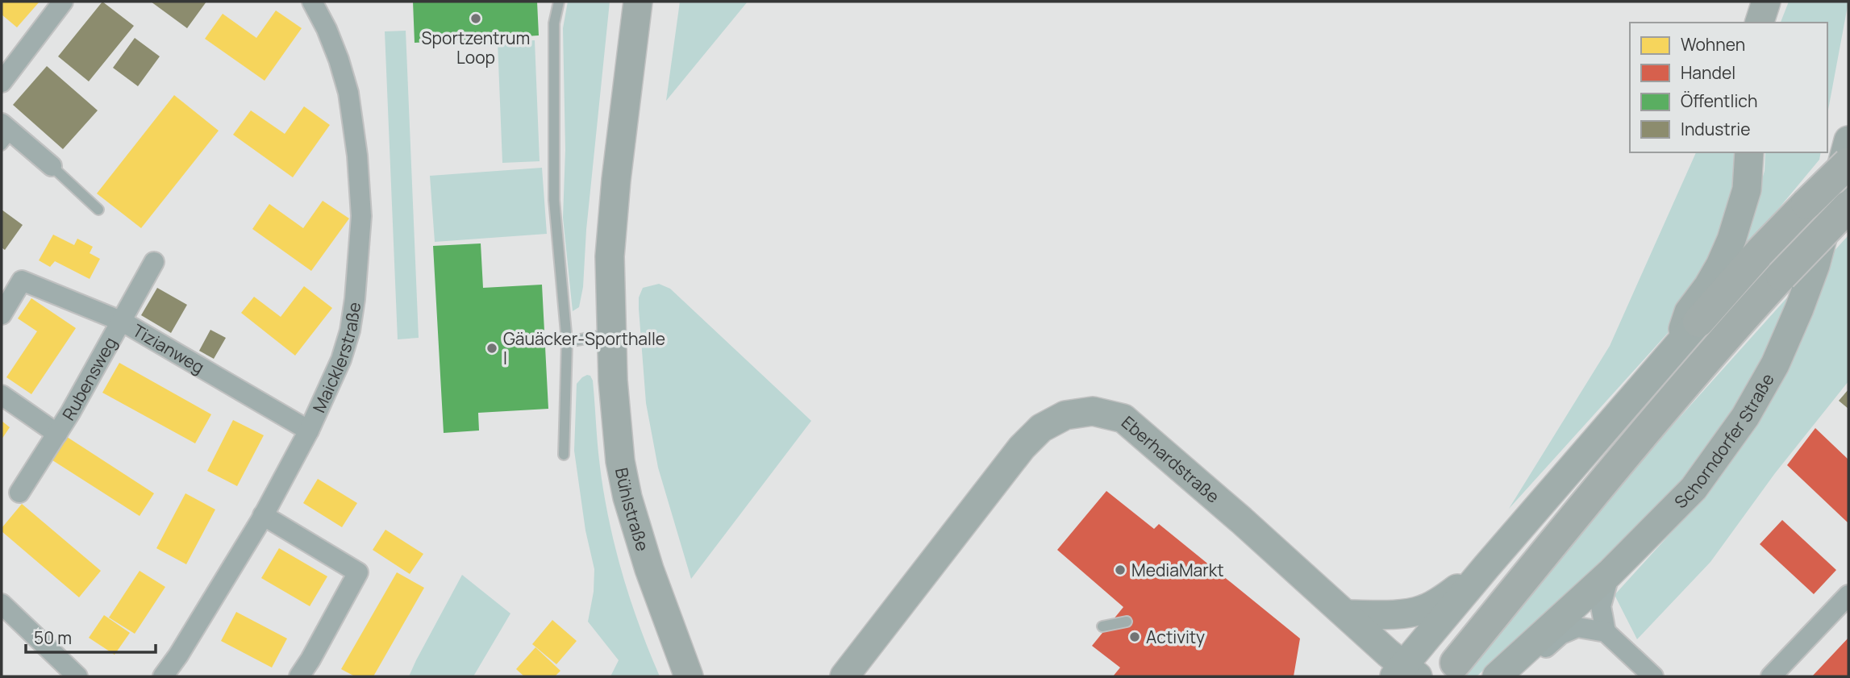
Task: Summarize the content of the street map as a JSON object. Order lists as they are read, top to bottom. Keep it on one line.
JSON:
{"streets":{"main road":["Schorndorfer Straße","Eberhardstraße","Bühlstraße"],"street":["Tizianweg","Maicklerstraße","Rubensweg"]},"crossings":[["Tizianweg","Maicklerstraße"],["Tizianweg","Rubensweg"]],"places":["Sportzentrum Loop","Gäuäcker-Sporthalle I","MediaMarkt","Activity"],"legend":["Wohnen","Handel","Öffentlich","Industrie"],"scale_bar":"50 m"}
